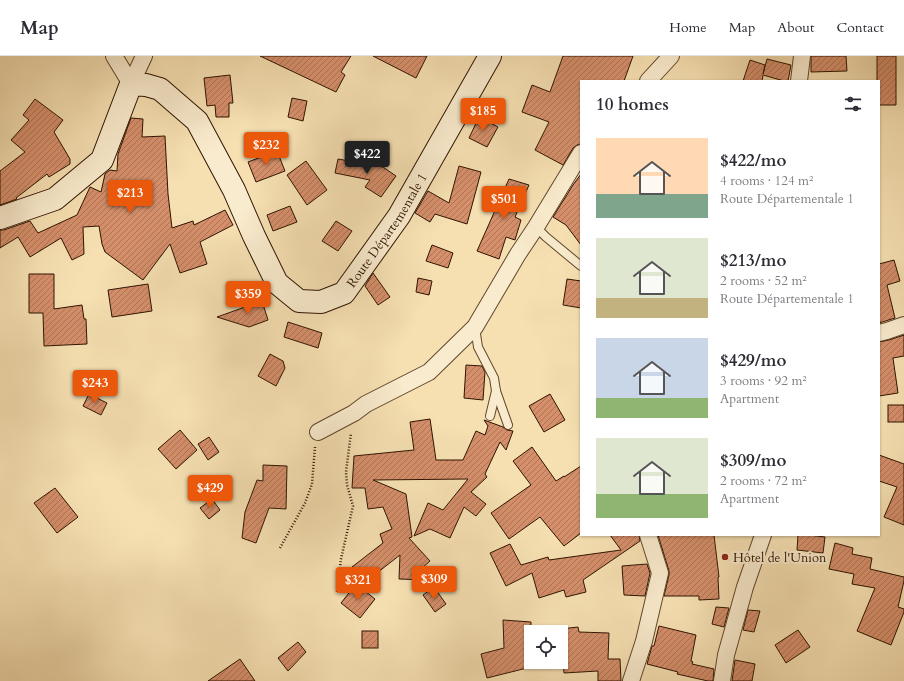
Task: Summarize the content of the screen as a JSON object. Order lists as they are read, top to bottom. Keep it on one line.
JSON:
{"streets":{"main road":["Route Départementale 1"]},"places":["Hôtel de l'Union"],"page":{"header":"Map","nav":["Home","Map","About","Contact"],"heading":"10 homes","price":["$185","$232","$422","$213","$501","$359","$243","$429","$309","$321"],"list":[{"name":"$422/mo","note":"4 rooms · 124 m² · Route Départementale 1"},{"name":"$213/mo","note":"2 rooms · 52 m² · Route Départementale 1"},{"name":"$429/mo","note":"3 rooms · 92 m² · Apartment"},{"name":"$309/mo","note":"2 rooms · 72 m² · Apartment"}]}}
